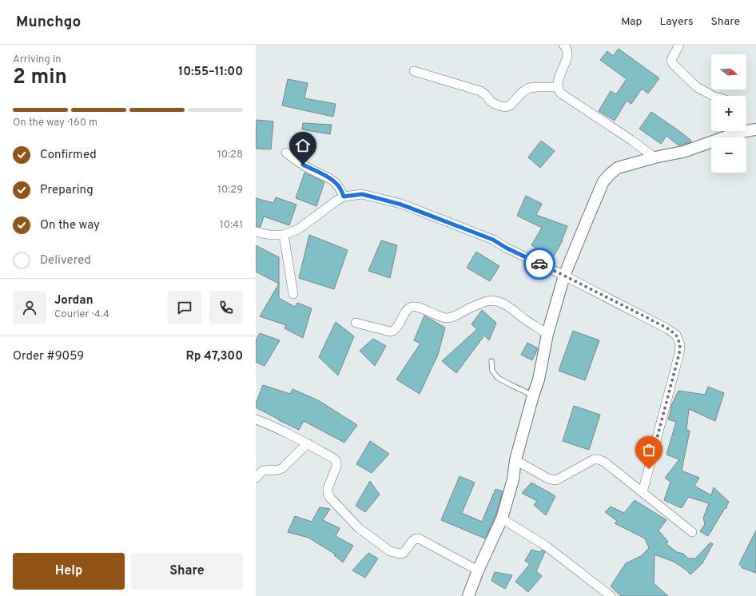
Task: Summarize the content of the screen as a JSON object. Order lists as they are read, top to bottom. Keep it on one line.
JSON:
{"north":"right","page":{"header":"Munchgo","nav":["Map","Layers","Share"],"heading":["2 min","Arriving in","10:55–11:00"],"panel":["Jordan","Courier · 4.4","Order #9059","Rp 47,300"],"map_buttons":["+","−"],"bar":"On the way · 160 m","list":[["Confirmed","10:28"],["Preparing","10:29"],["On the way","10:41"],"Delivered"],"buttons":["Help","Share"]}}
